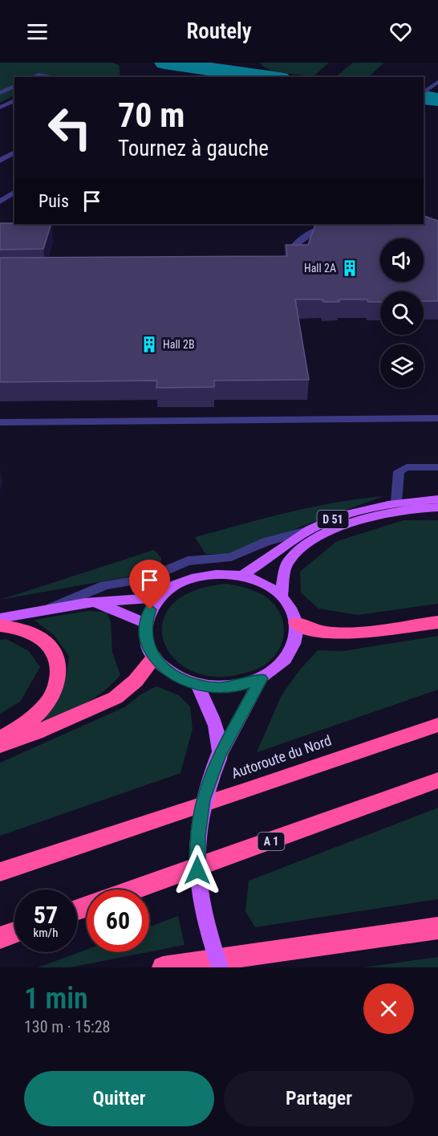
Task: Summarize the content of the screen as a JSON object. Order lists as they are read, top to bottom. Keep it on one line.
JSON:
{"streets":{"highway":["Autoroute du Nord","A 1"],"main road":["D 51"]},"places":{"building":["Hall 2A","Hall 2B"]},"page":{"header":"Routely","turn":["70 m","Tournez à gauche"],"then":"Puis","speed":"57 km/h","limit":"60","heading":["1 min","130 m · 15:28"],"buttons":["Quitter","Partager"]}}
